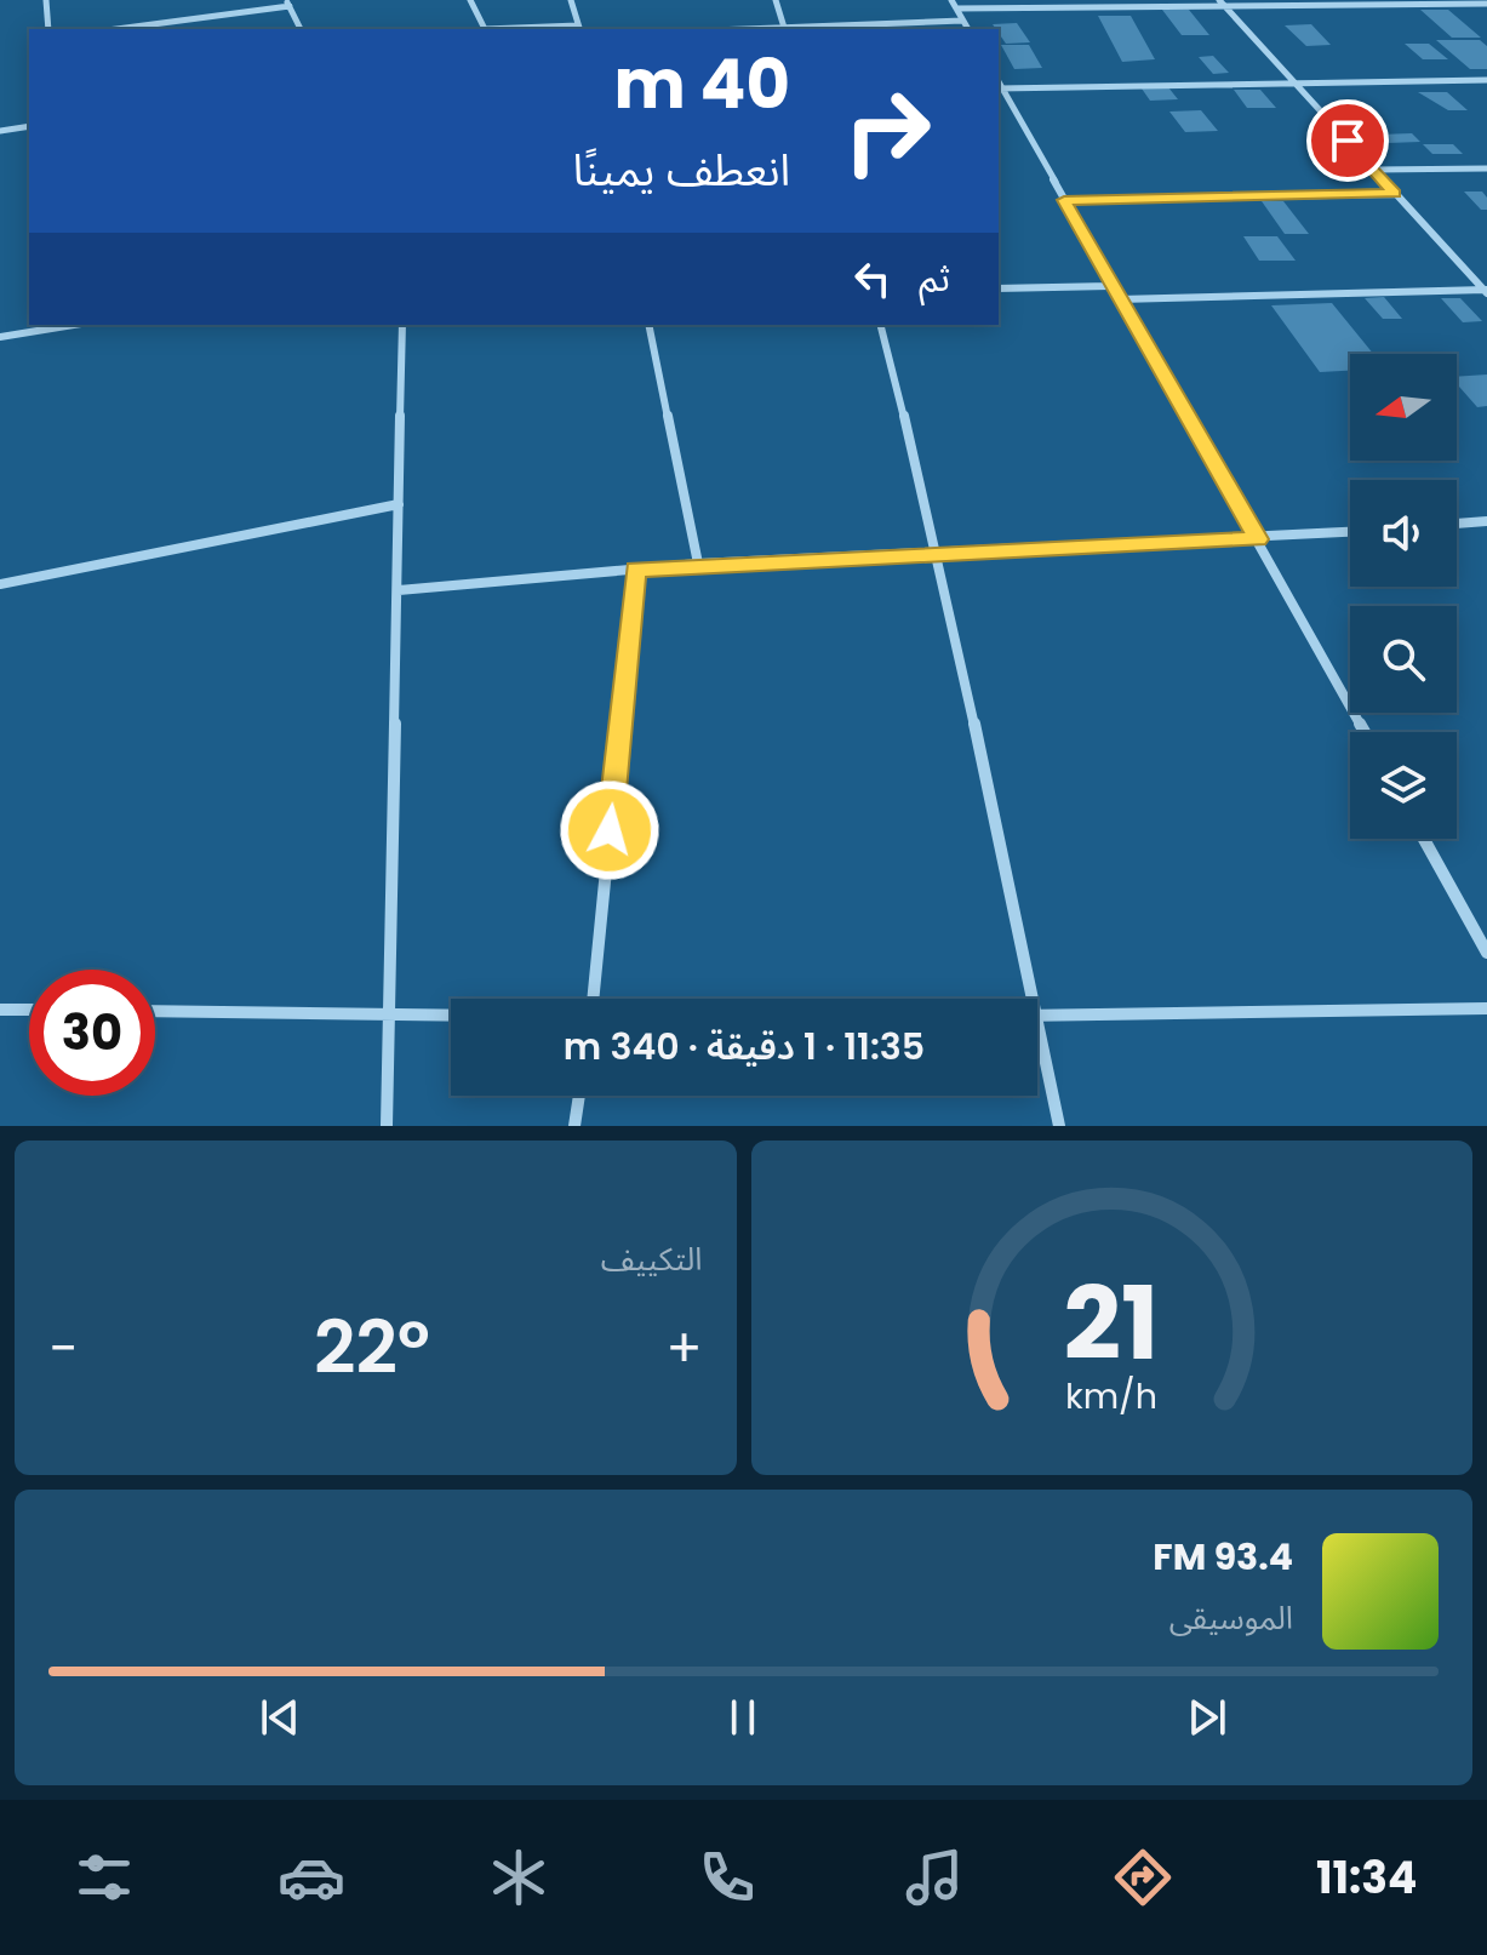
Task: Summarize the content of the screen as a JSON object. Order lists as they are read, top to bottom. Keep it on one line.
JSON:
{"north":"left","page":{"turn":["40 m","انعطف يمينًا"],"then":"ثم","limit":"30","trip":"11:35 · 1 دقيقة · 340 m","tile":"التكييف","heat":["−","22°","+"],"song":["93.4 FM","الموسيقى"],"tabs":"11:34","gauge":["21","km/h"]}}
